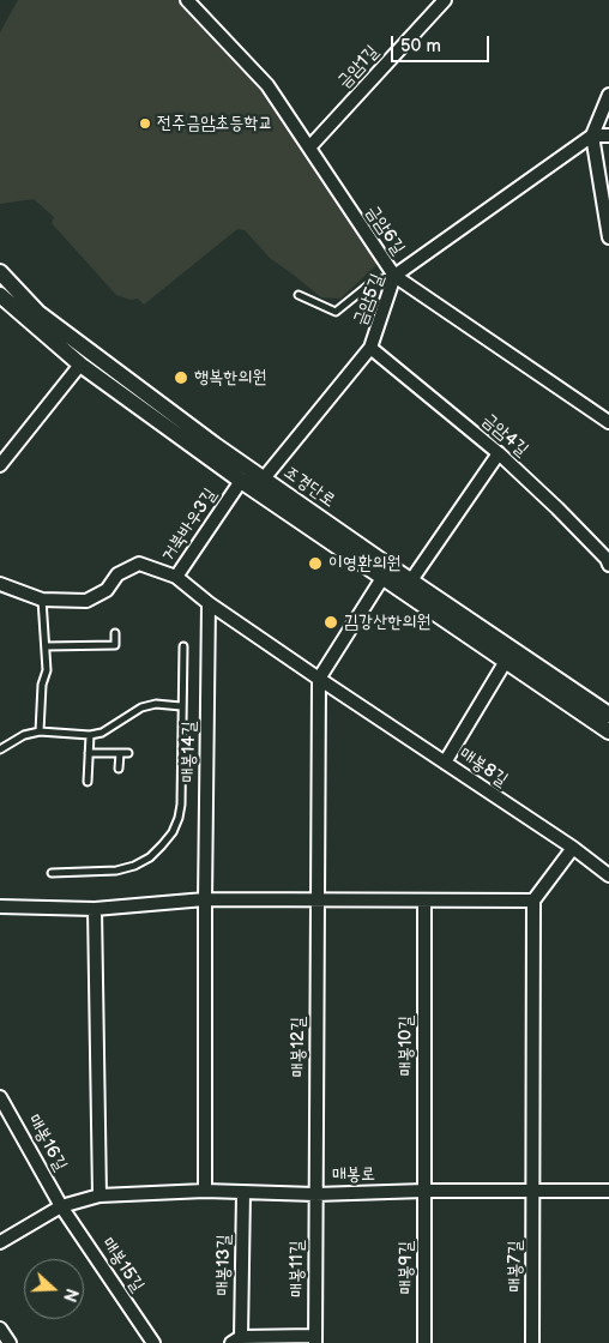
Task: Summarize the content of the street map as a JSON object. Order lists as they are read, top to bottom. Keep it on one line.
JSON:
{"streets":{"street":["금암1길","금암6길","금암5길","금암4길","조경단로","거북바우3길","매봉14길","매봉8길","매봉10길","매봉12길","매봉16길","매봉로","매봉15길","매봉13길","매봉7길","매봉9길","매봉11길"]},"crossings":[["금암1길","금암6길"],["금암6길","금암5길"],["금암5길","금암4길"],["금암5길","조경단로"],["조경단로","거북바우3길"],["매봉14길","매봉로"],["매봉8길","매봉12길"],["매봉10길","매봉로"],["매봉10길","매봉9길"],["매봉12길","매봉로"],["매봉12길","매봉11길"],["매봉16길","매봉로"],["매봉16길","매봉15길"],["매봉로","매봉15길"],["매봉로","매봉13길"],["매봉로","매봉7길"],["매봉로","매봉9길"],["매봉로","매봉11길"]],"places":["전주금암초등학교","행복한의원","이영환의원","김강산한의원"],"scale_bar":"50 m","north":"right"}
